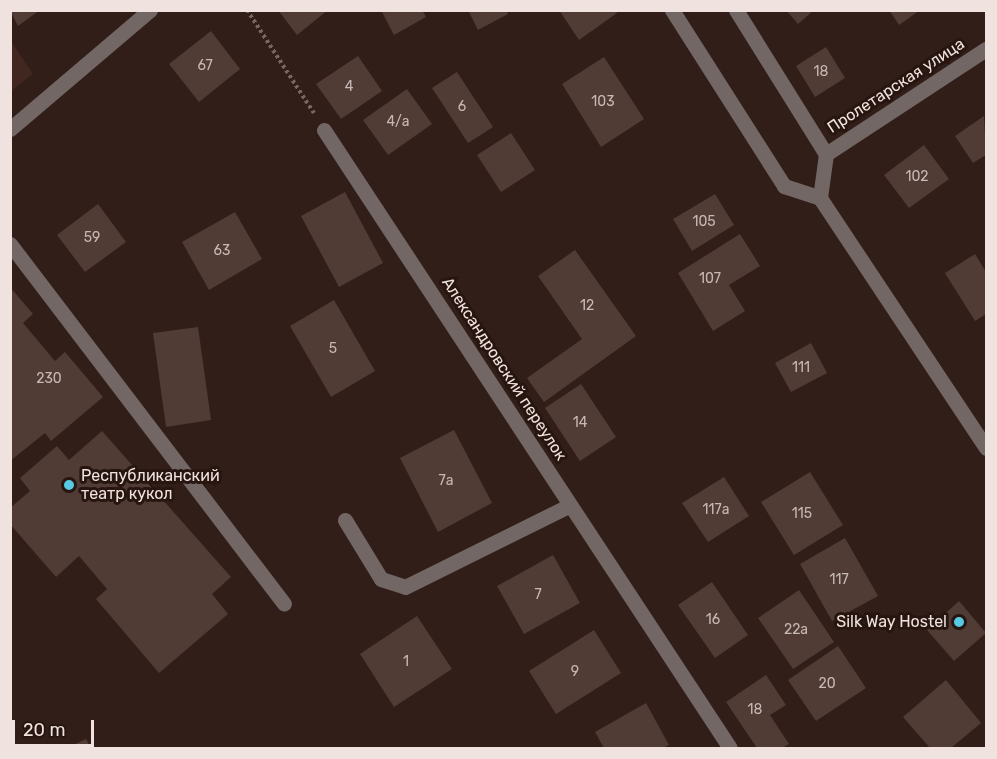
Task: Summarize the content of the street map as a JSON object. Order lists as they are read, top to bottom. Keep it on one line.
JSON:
{"streets":{"street":["Пролетарская улица","Александровский переулок"]},"places":["Республиканский театр кукол","Silk Way Hostel"],"house_numbers":["67","18","4","103","6","4/а","102","105","59","63","107","12","5","111","230","14","7а","117а","115","117","7","16","22а","1","9","20","18"],"scale_bar":"20 m"}
